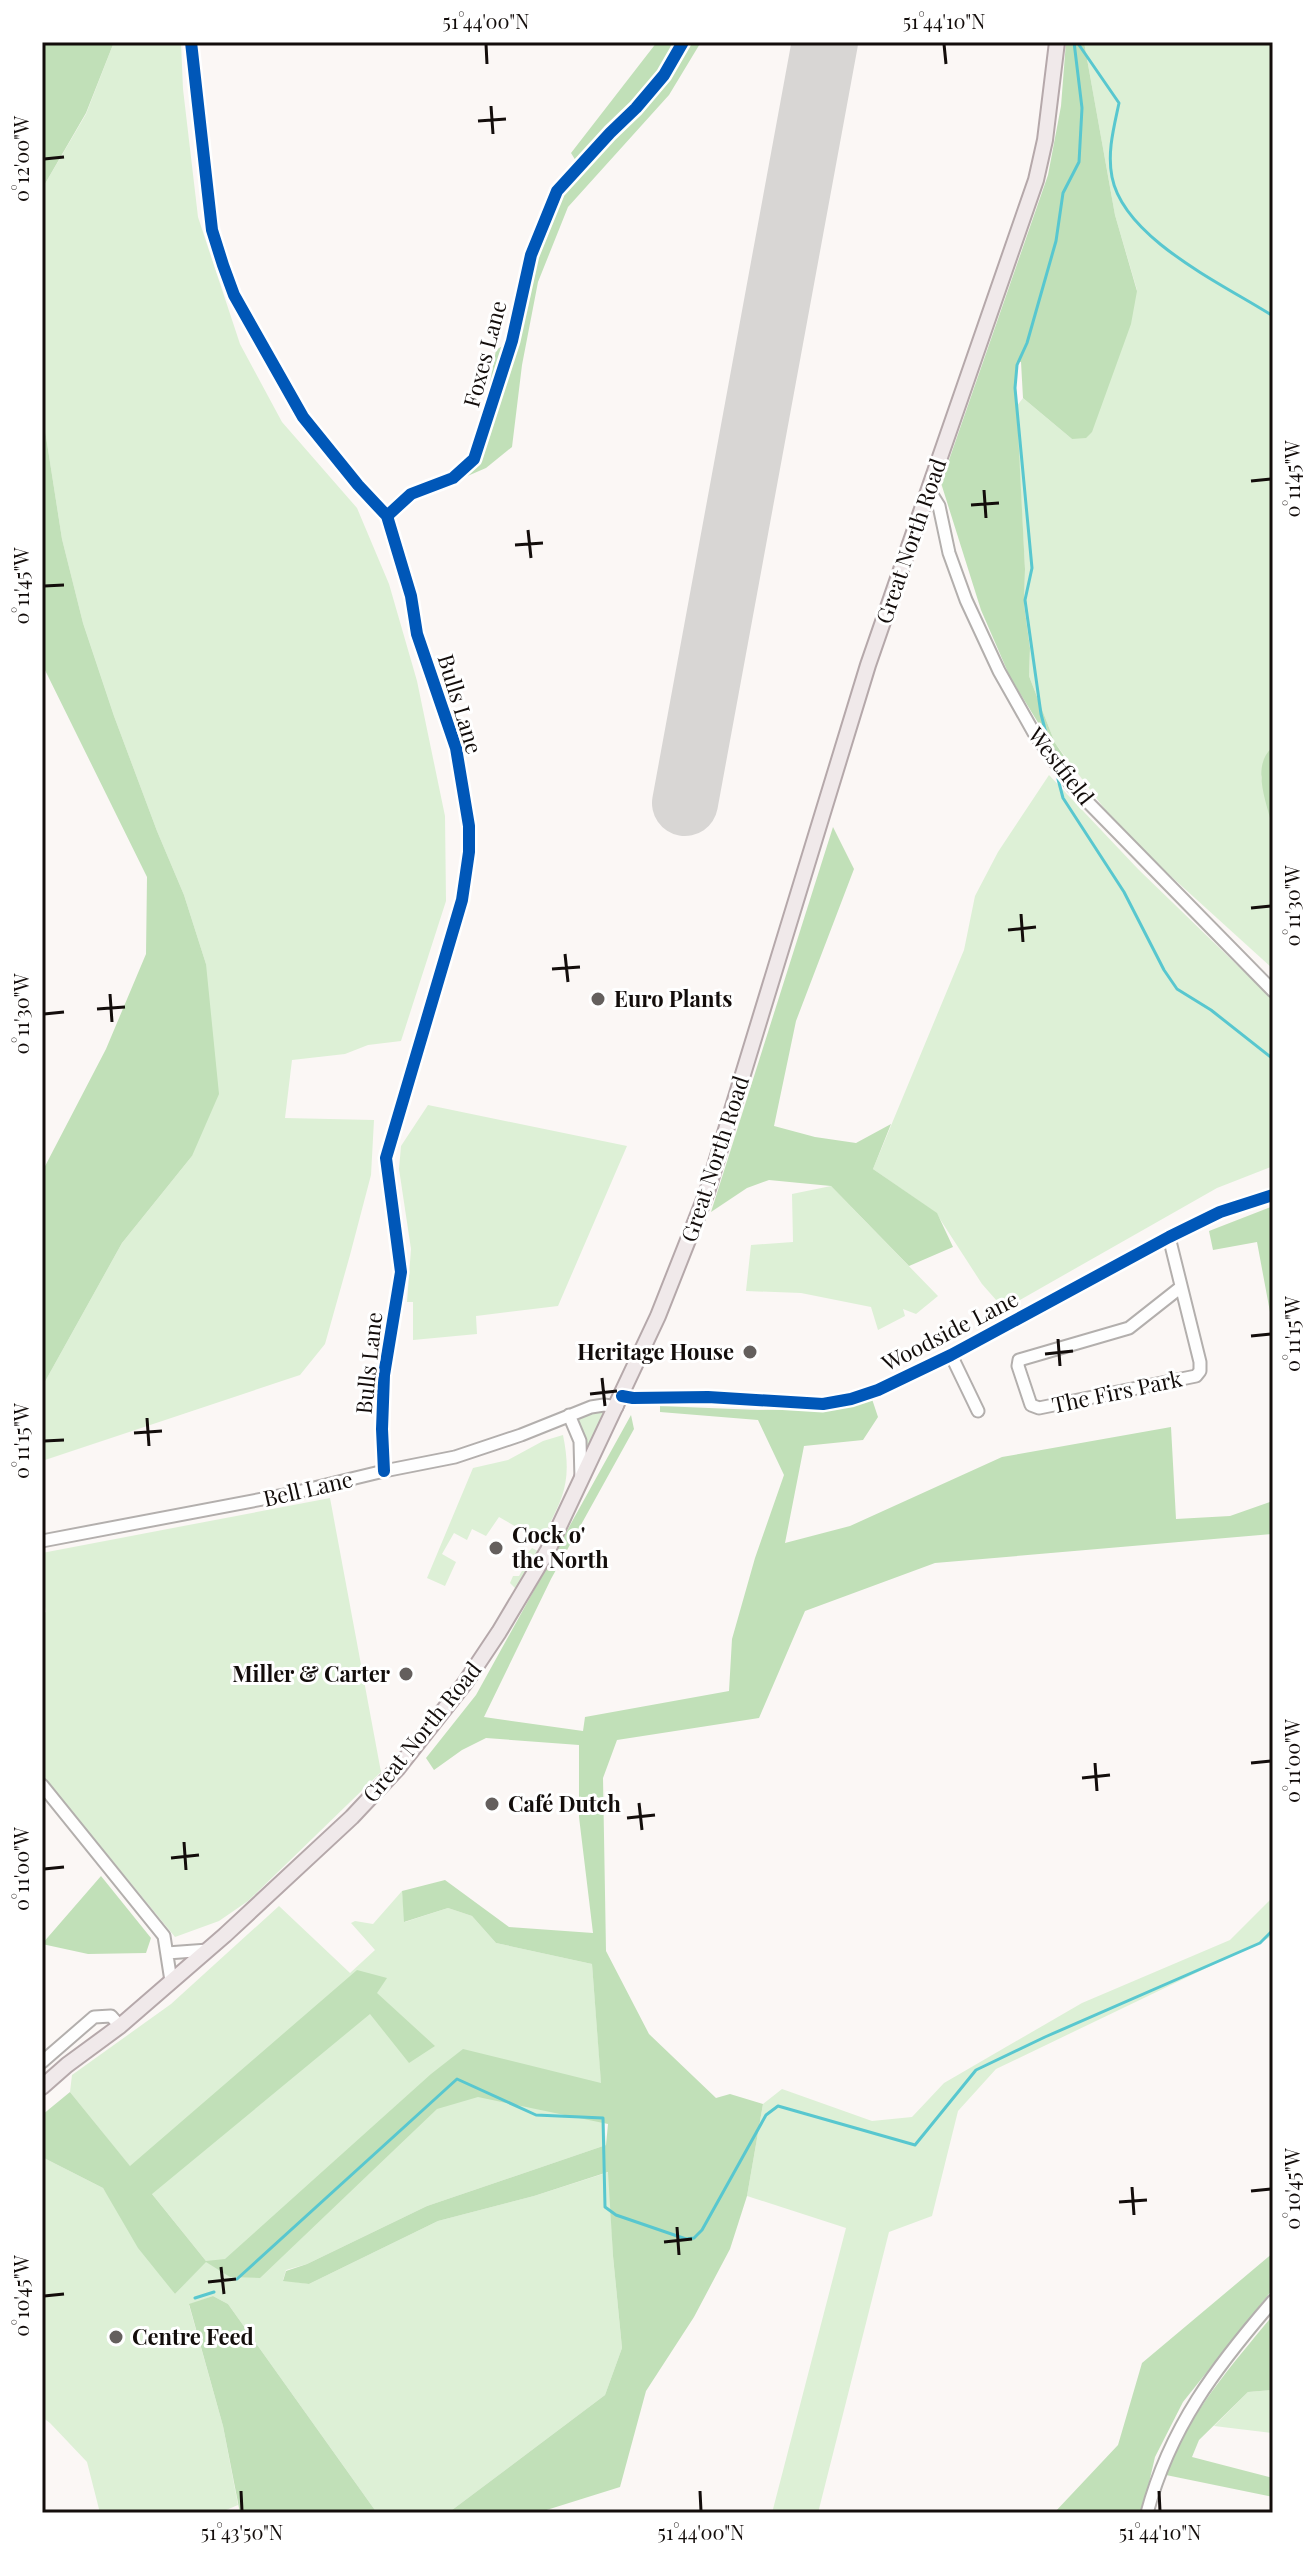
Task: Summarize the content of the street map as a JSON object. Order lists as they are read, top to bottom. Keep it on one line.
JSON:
{"streets":{"main road":["Great North Road"],"street":["Foxes Lane","Bulls Lane","Westfield","Woodside Lane","The Firs Park","Bell Lane"]},"crossings":[["Foxes Lane","Bulls Lane"],["Great North Road","Westfield"],["Great North Road","Woodside Lane"],["Great North Road","Bell Lane"],["Bulls Lane","Bell Lane"],["Woodside Lane","The Firs Park"],["Woodside Lane","Bell Lane"]],"places":["Euro Plants","Heritage House","Cock o' the North","Miller & Carter","Café Dutch","Centre Feed"],"coordinates":["51°44'00\"N","51°44'10\"N","0°12'00\"W","0°11'45\"W","0°11'30\"W","0°11'15\"W","0°11'00\"W","0°10'45\"W","51°43'50\"N"]}
